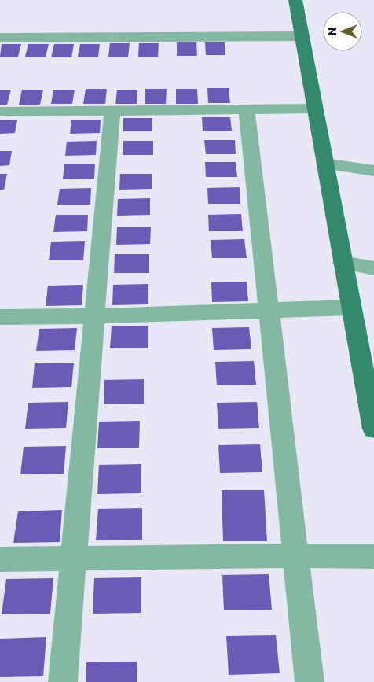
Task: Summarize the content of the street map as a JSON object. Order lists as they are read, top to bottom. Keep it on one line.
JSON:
{"north":"left"}
